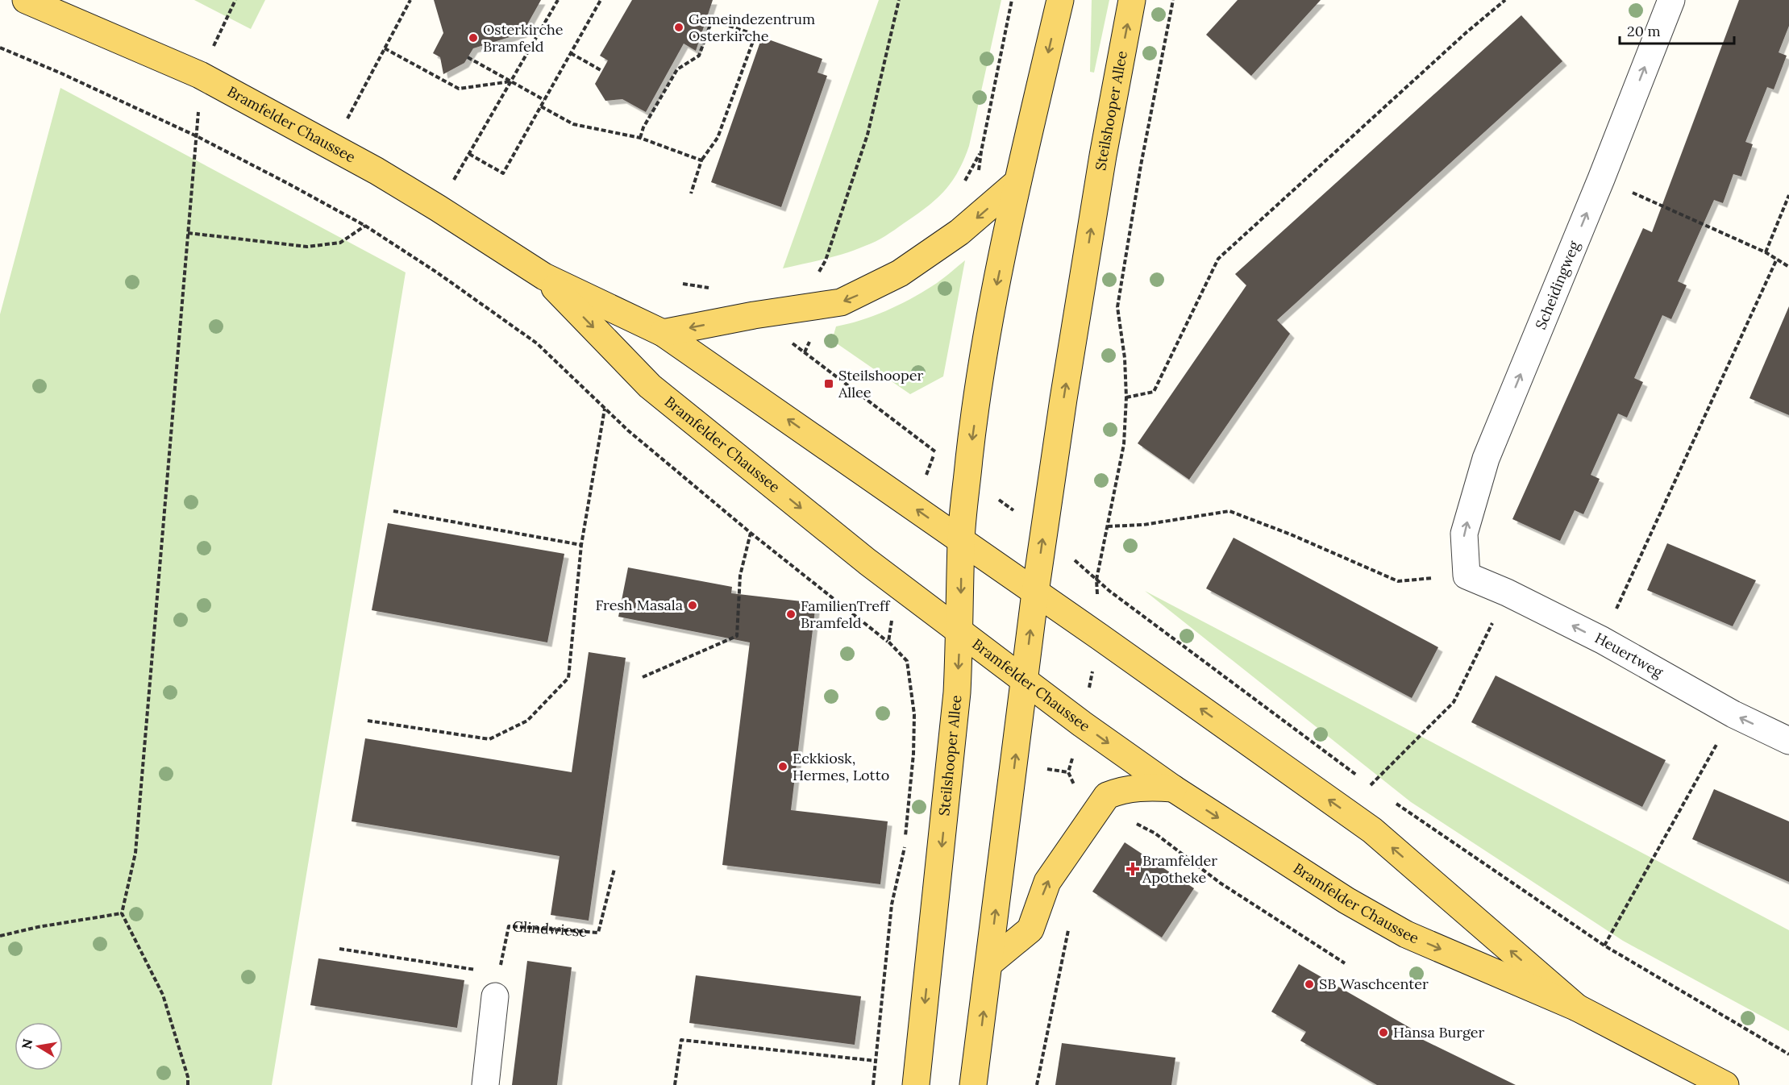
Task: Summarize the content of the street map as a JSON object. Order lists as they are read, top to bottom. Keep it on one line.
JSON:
{"streets":{"main road":["Steilshooper Allee","Bramfelder Chaussee"],"street":["Scheidingweg","Heuertweg"],"path":["Glindwiese"]},"crossings":[["Steilshooper Allee","Bramfelder Chaussee"],["Scheidingweg","Heuertweg"]],"one_way":["Scheidingweg","Heuertweg"],"places":{"other":["Gemeindezentrum Osterkirche","Osterkirche Bramfeld","Fresh Masala","FamilienTreff Bramfeld","Eckkiosk, Hermes, Lotto","SB Waschcenter","Hansa Burger"],"transit":["Steilshooper Allee"],"health":["Bramfelder Apotheke"]},"scale_bar":"20 m","north":"left"}
